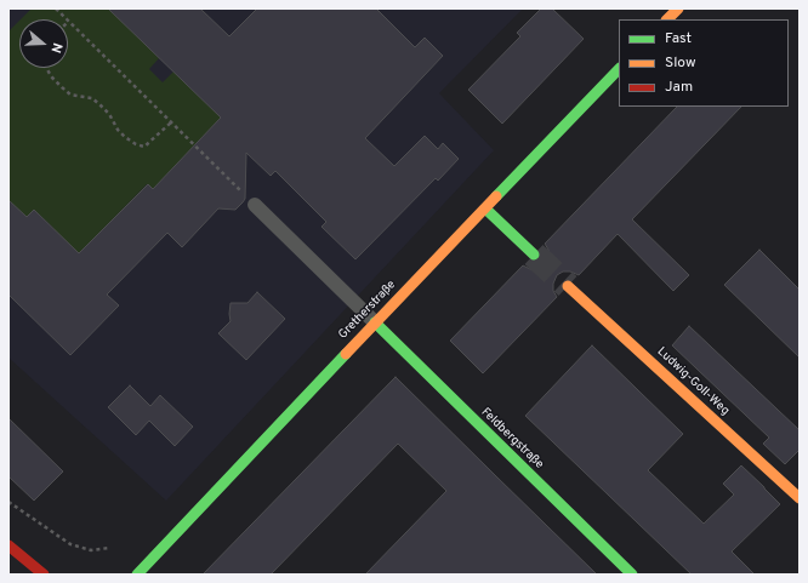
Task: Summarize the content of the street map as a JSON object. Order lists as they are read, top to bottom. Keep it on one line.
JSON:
{"streets":{"main road":["Gretherstraße","Ludwig-Goll-Weg","Feldbergstraße"]},"crossings":[["Gretherstraße","Feldbergstraße"]],"legend":["Fast","Slow","Jam"],"north":"right"}
